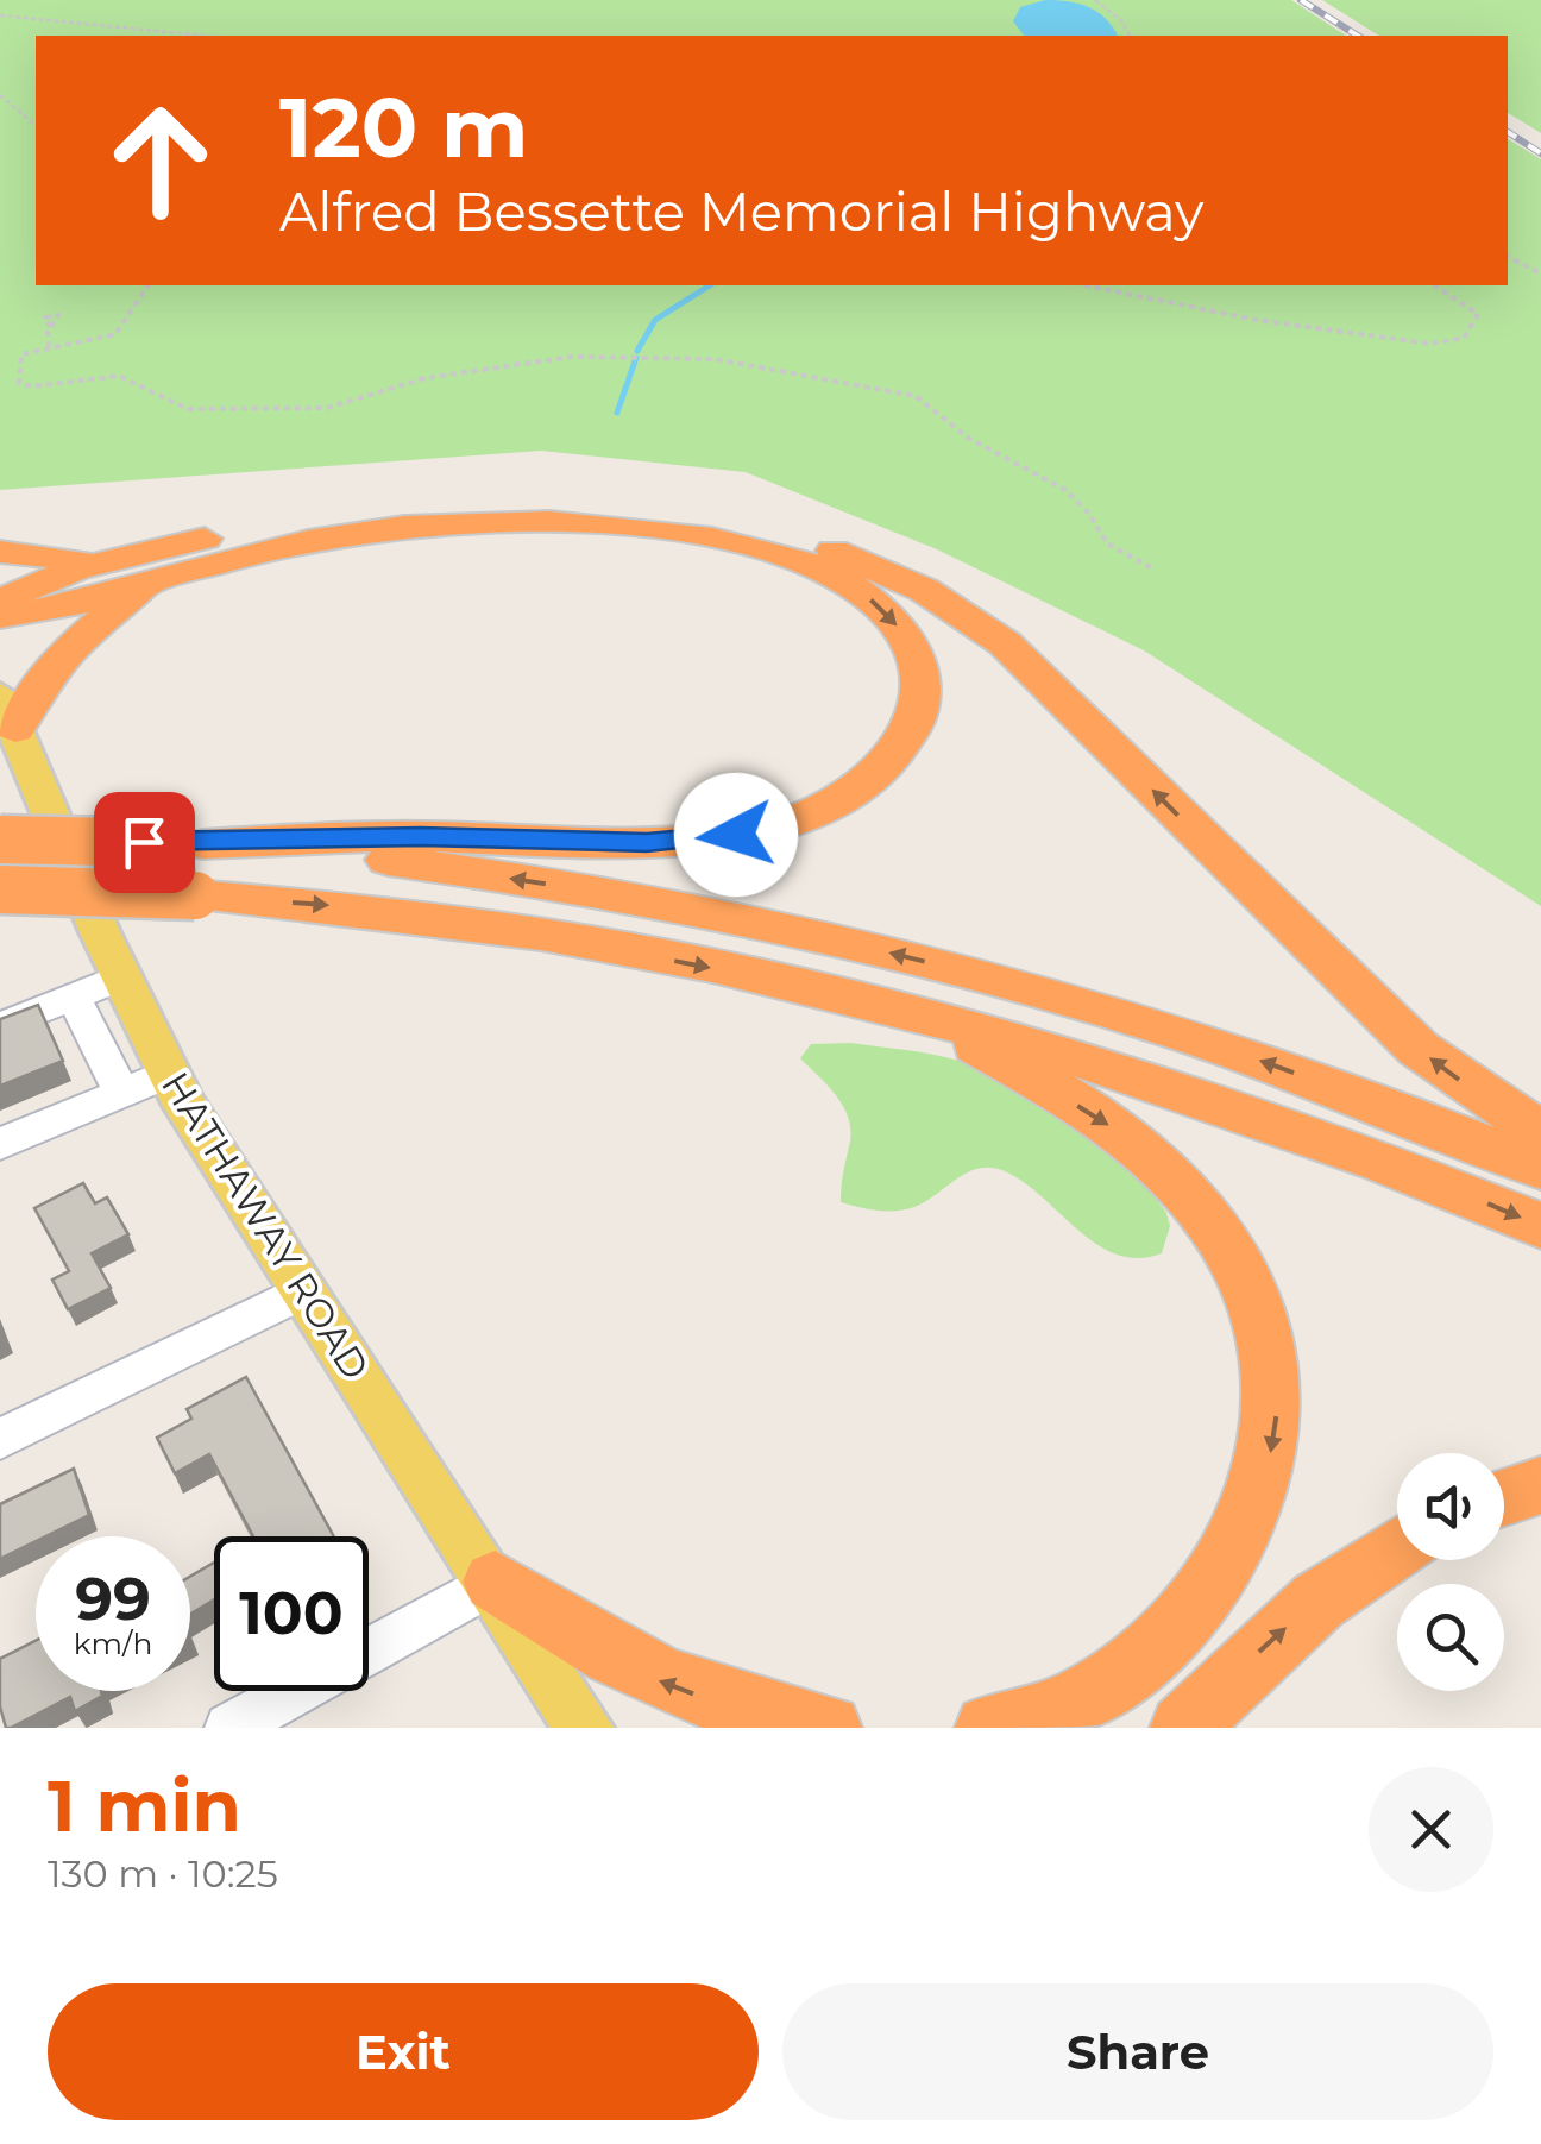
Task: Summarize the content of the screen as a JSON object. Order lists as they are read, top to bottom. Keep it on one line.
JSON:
{"streets":{"main road":["HATHAWAY ROAD"]},"page":{"turn":["120 m","Alfred Bessette Memorial Highway"],"speed":"99 km/h","limit":"100","heading":["1 min","130 m · 10:25"],"buttons":["Exit","Share"]}}
